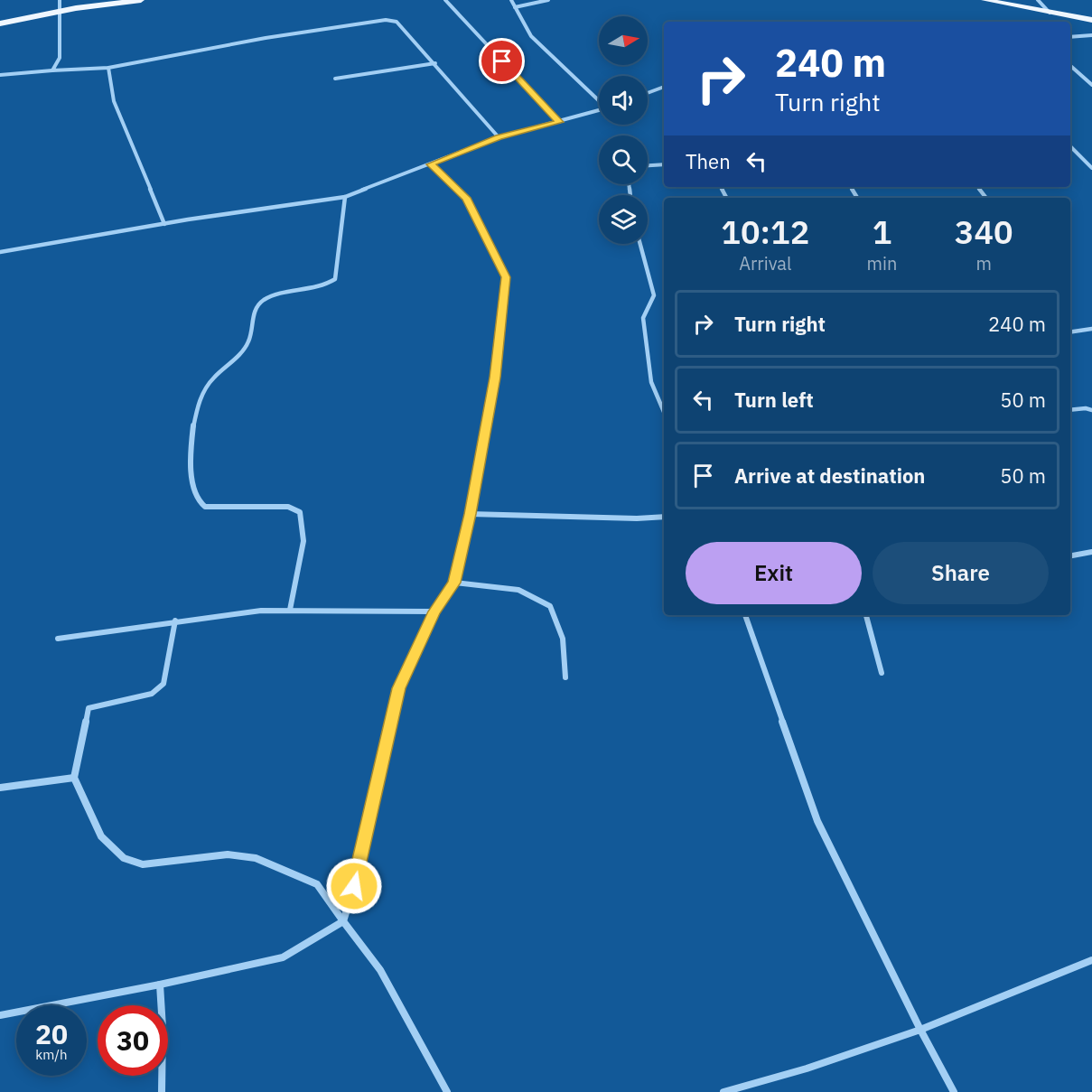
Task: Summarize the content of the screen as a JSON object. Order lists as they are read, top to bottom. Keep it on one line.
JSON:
{"north":"right","page":{"turn":["240 m","Turn right"],"then":"Then","eta":["10:12","Arrival","1","min","340","m"],"list":[{"name":"Turn right","value":"240 m"},{"name":"Turn left","value":"50 m"},{"name":"Arrive at destination","value":"50 m"}],"buttons":["Exit","Share"],"speed":"20 km/h","limit":"30"}}
